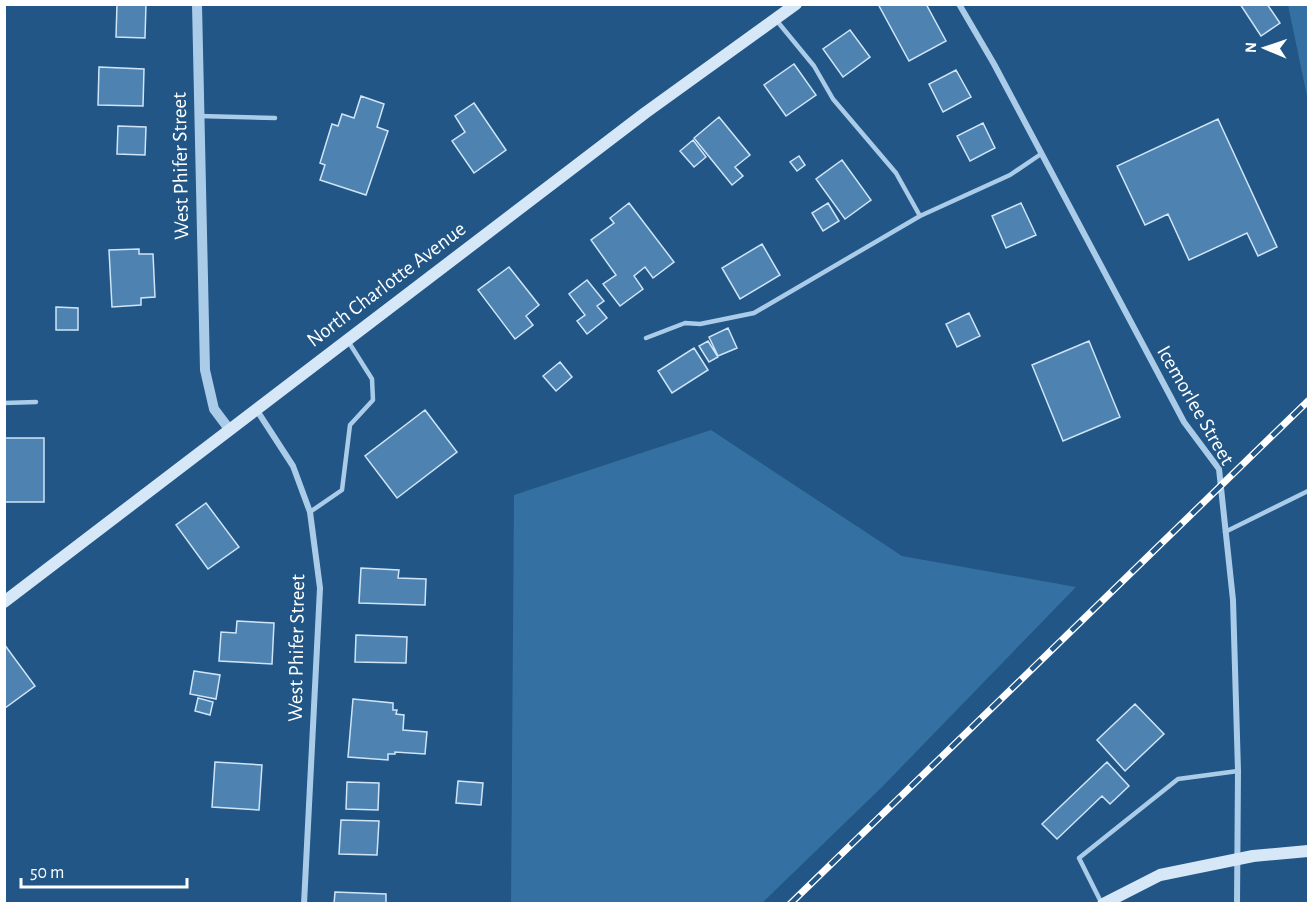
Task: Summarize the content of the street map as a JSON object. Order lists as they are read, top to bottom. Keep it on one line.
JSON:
{"streets":{"main road":["North Charlotte Avenue"],"street":["West Phifer Street","Icemorlee Street"]},"crossings":[["West Phifer Street","North Charlotte Avenue"]],"scale_bar":"50 m","north":"left"}
